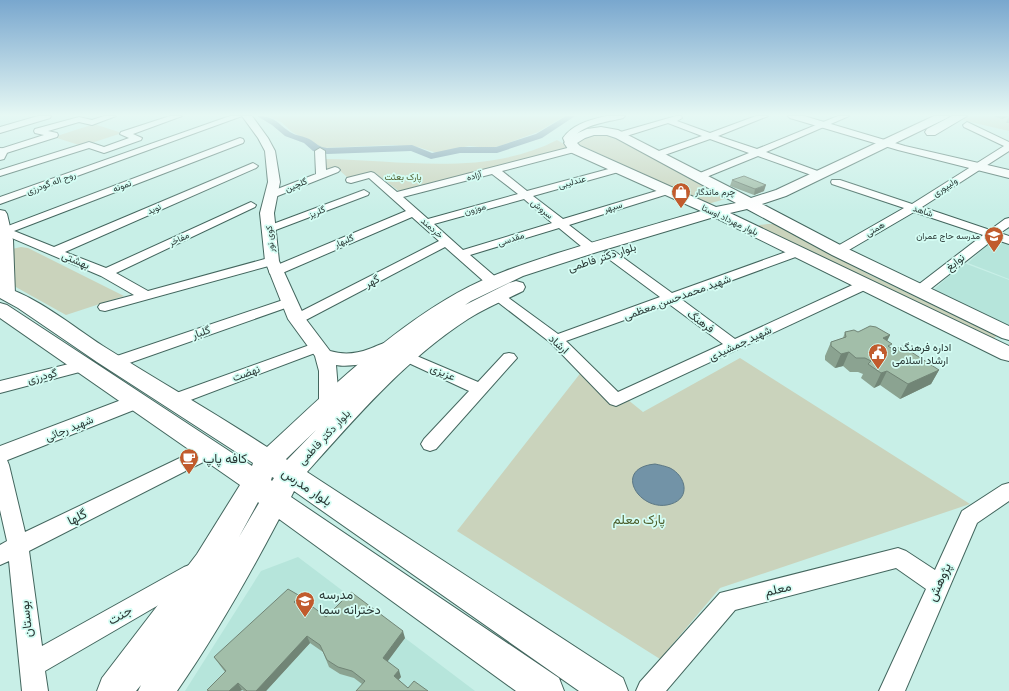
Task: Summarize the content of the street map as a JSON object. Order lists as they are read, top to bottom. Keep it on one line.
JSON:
{"streets":{"main road":["بلوار مهرداد اوستا","بلوار دکتر فاطمی","بلوار مدرس"],"street":["آزاده","عندلیبی","روح اله گودرزی","گلچین","نمونه","ولیپوری","سپهر","نوید","موزون","سروش","شاهد","گلریز","خردمند","همتی","مفاخر","کوی نور","مقدسی","گلبهار","بهشتی","نوابغ","گهر","شهید محمدحسن معظمی","فرهنگ","گلبار","شهید جمشیدی","ارشاد","عزیزی","نهضت","گودرزی","شهید رجائی","گلها","پژوهش","معلم","جنت","بوستان"]},"crossings":[["آزاده","سروش"],["آزاده","خردمند"],["عندلیبی","موزون"],["عندلیبی","سروش"],["عندلیبی","بلوار مهرداد اوستا"],["گلچین","کوی نور"],["نمونه","بهشتی"],["ولیپوری","شاهد"],["ولیپوری","همتی"],["سپهر","سروش"],["سپهر","بلوار مهرداد اوستا"],["سپهر","مقدسی"],["نوید","بهشتی"],["موزون","سروش"],["موزون","خردمند"],["سروش","مقدسی"],["سروش","بلوار دکتر فاطمی"],["شاهد","همتی"],["شاهد","بلوار دکتر فاطمی"],["شاهد","نوابغ"],["گلریز","کوی نور"],["بلوار مهرداد اوستا","همتی"],["بلوار مهرداد اوستا","بلوار دکتر فاطمی"],["بلوار مهرداد اوستا","نوابغ"],["بلوار مهرداد اوستا","شهید محمدحسن معظمی"],["بلوار مهرداد اوستا","شهید جمشیدی"],["خردمند","مقدسی"],["خردمند","گلبهار"],["خردمند","بلوار دکتر فاطمی"],["خردمند","گهر"],["خردمند","ارشاد"],["مفاخر","بهشتی"],["کوی نور","گلبهار"],["کوی نور","بلوار دکتر فاطمی"],["کوی نور","گهر"],["کوی نور","گلبار"],["کوی نور","نهضت"],["بلوار دکتر فاطمی","فرهنگ"],["بلوار دکتر فاطمی","ارشاد"],["بلوار دکتر فاطمی","عزیزی"],["بلوار دکتر فاطمی","بلوار مدرس"],["بلوار دکتر فاطمی","جنت"],["شهید محمدحسن معظمی","فرهنگ"],["شهید محمدحسن معظمی","ارشاد"],["فرهنگ","شهید جمشیدی"],["گلبار","بلوار مدرس"],["شهید جمشیدی","ارشاد"],["نهضت","بلوار مدرس"],["گودرزی","بلوار مدرس"],["شهید رجائی","بلوار مدرس"],["بلوار مدرس","گلها"],["گلها","بوستان"],["پژوهش","معلم"],["جنت","بوستان"]],"parks":["پارک بعثت","پارک معلم"],"places":{"shop":["چرم ماندگار"],"school or university":["مدرسه حاج عمران","مدرسه دخترانه سما"],"public building":["اداره فرهنگ و ارشاد اسلامی"],"cafe":["کافه پاپ"]}}
